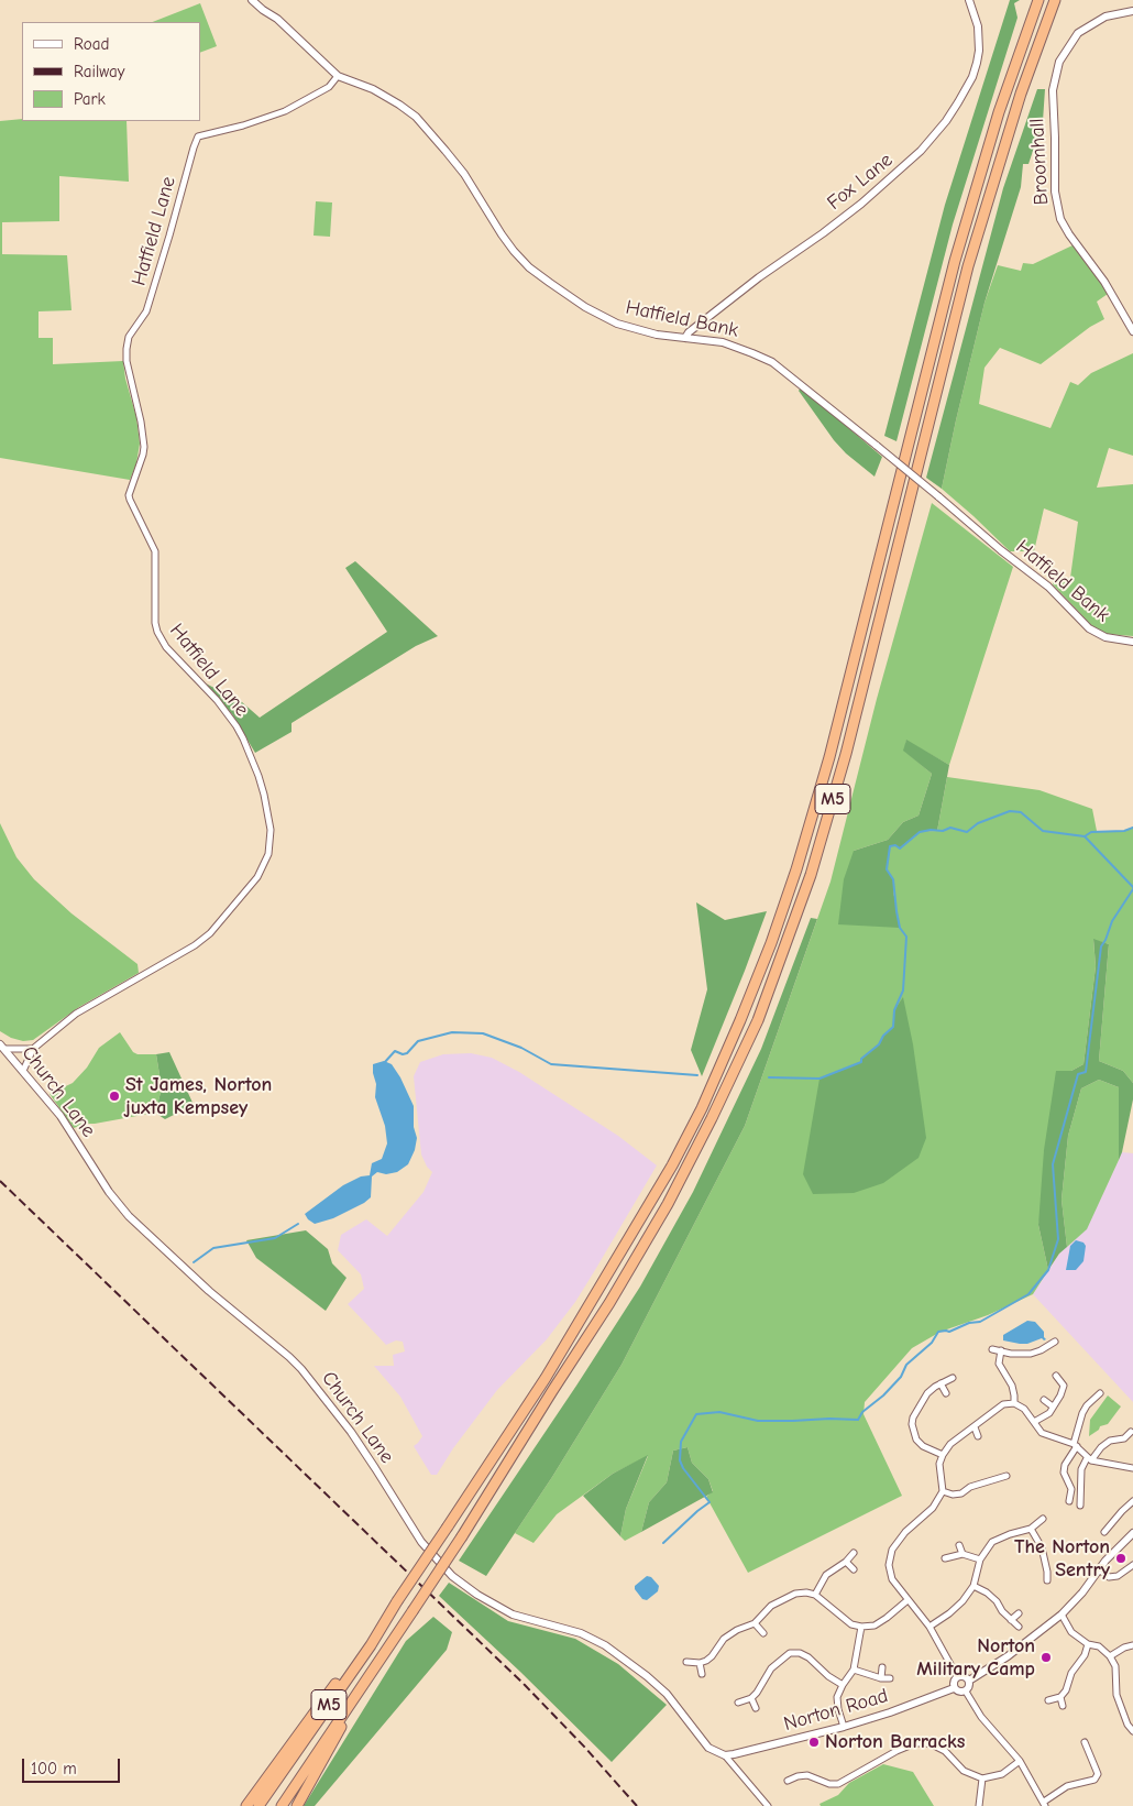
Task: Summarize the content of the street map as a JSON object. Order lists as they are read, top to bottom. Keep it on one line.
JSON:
{"streets":{"highway":["M5"],"street":["Broomhall","Fox Lane","Hatfield Lane","Hatfield Bank","Church Lane","Norton Road"]},"crossings":[["Fox Lane","Hatfield Bank"],["Hatfield Lane","Hatfield Bank"],["Hatfield Lane","Church Lane"],["Church Lane","Norton Road"]],"places":["St James, Norton juxta Kempsey","The Norton Sentry","Norton Military Camp","Norton Barracks"],"legend":["Road","Railway","Park"],"scale_bar":"100 m"}
